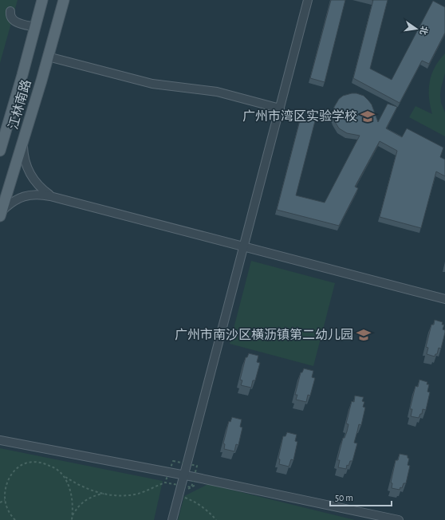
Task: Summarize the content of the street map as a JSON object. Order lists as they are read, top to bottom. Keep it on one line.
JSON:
{"streets":{"main road":["江林南路"]},"places":{"school or university":["广州市湾区实验学校","广州市南沙区横沥镇第二幼儿园"]},"scale_bar":"50 m","north":"right"}
